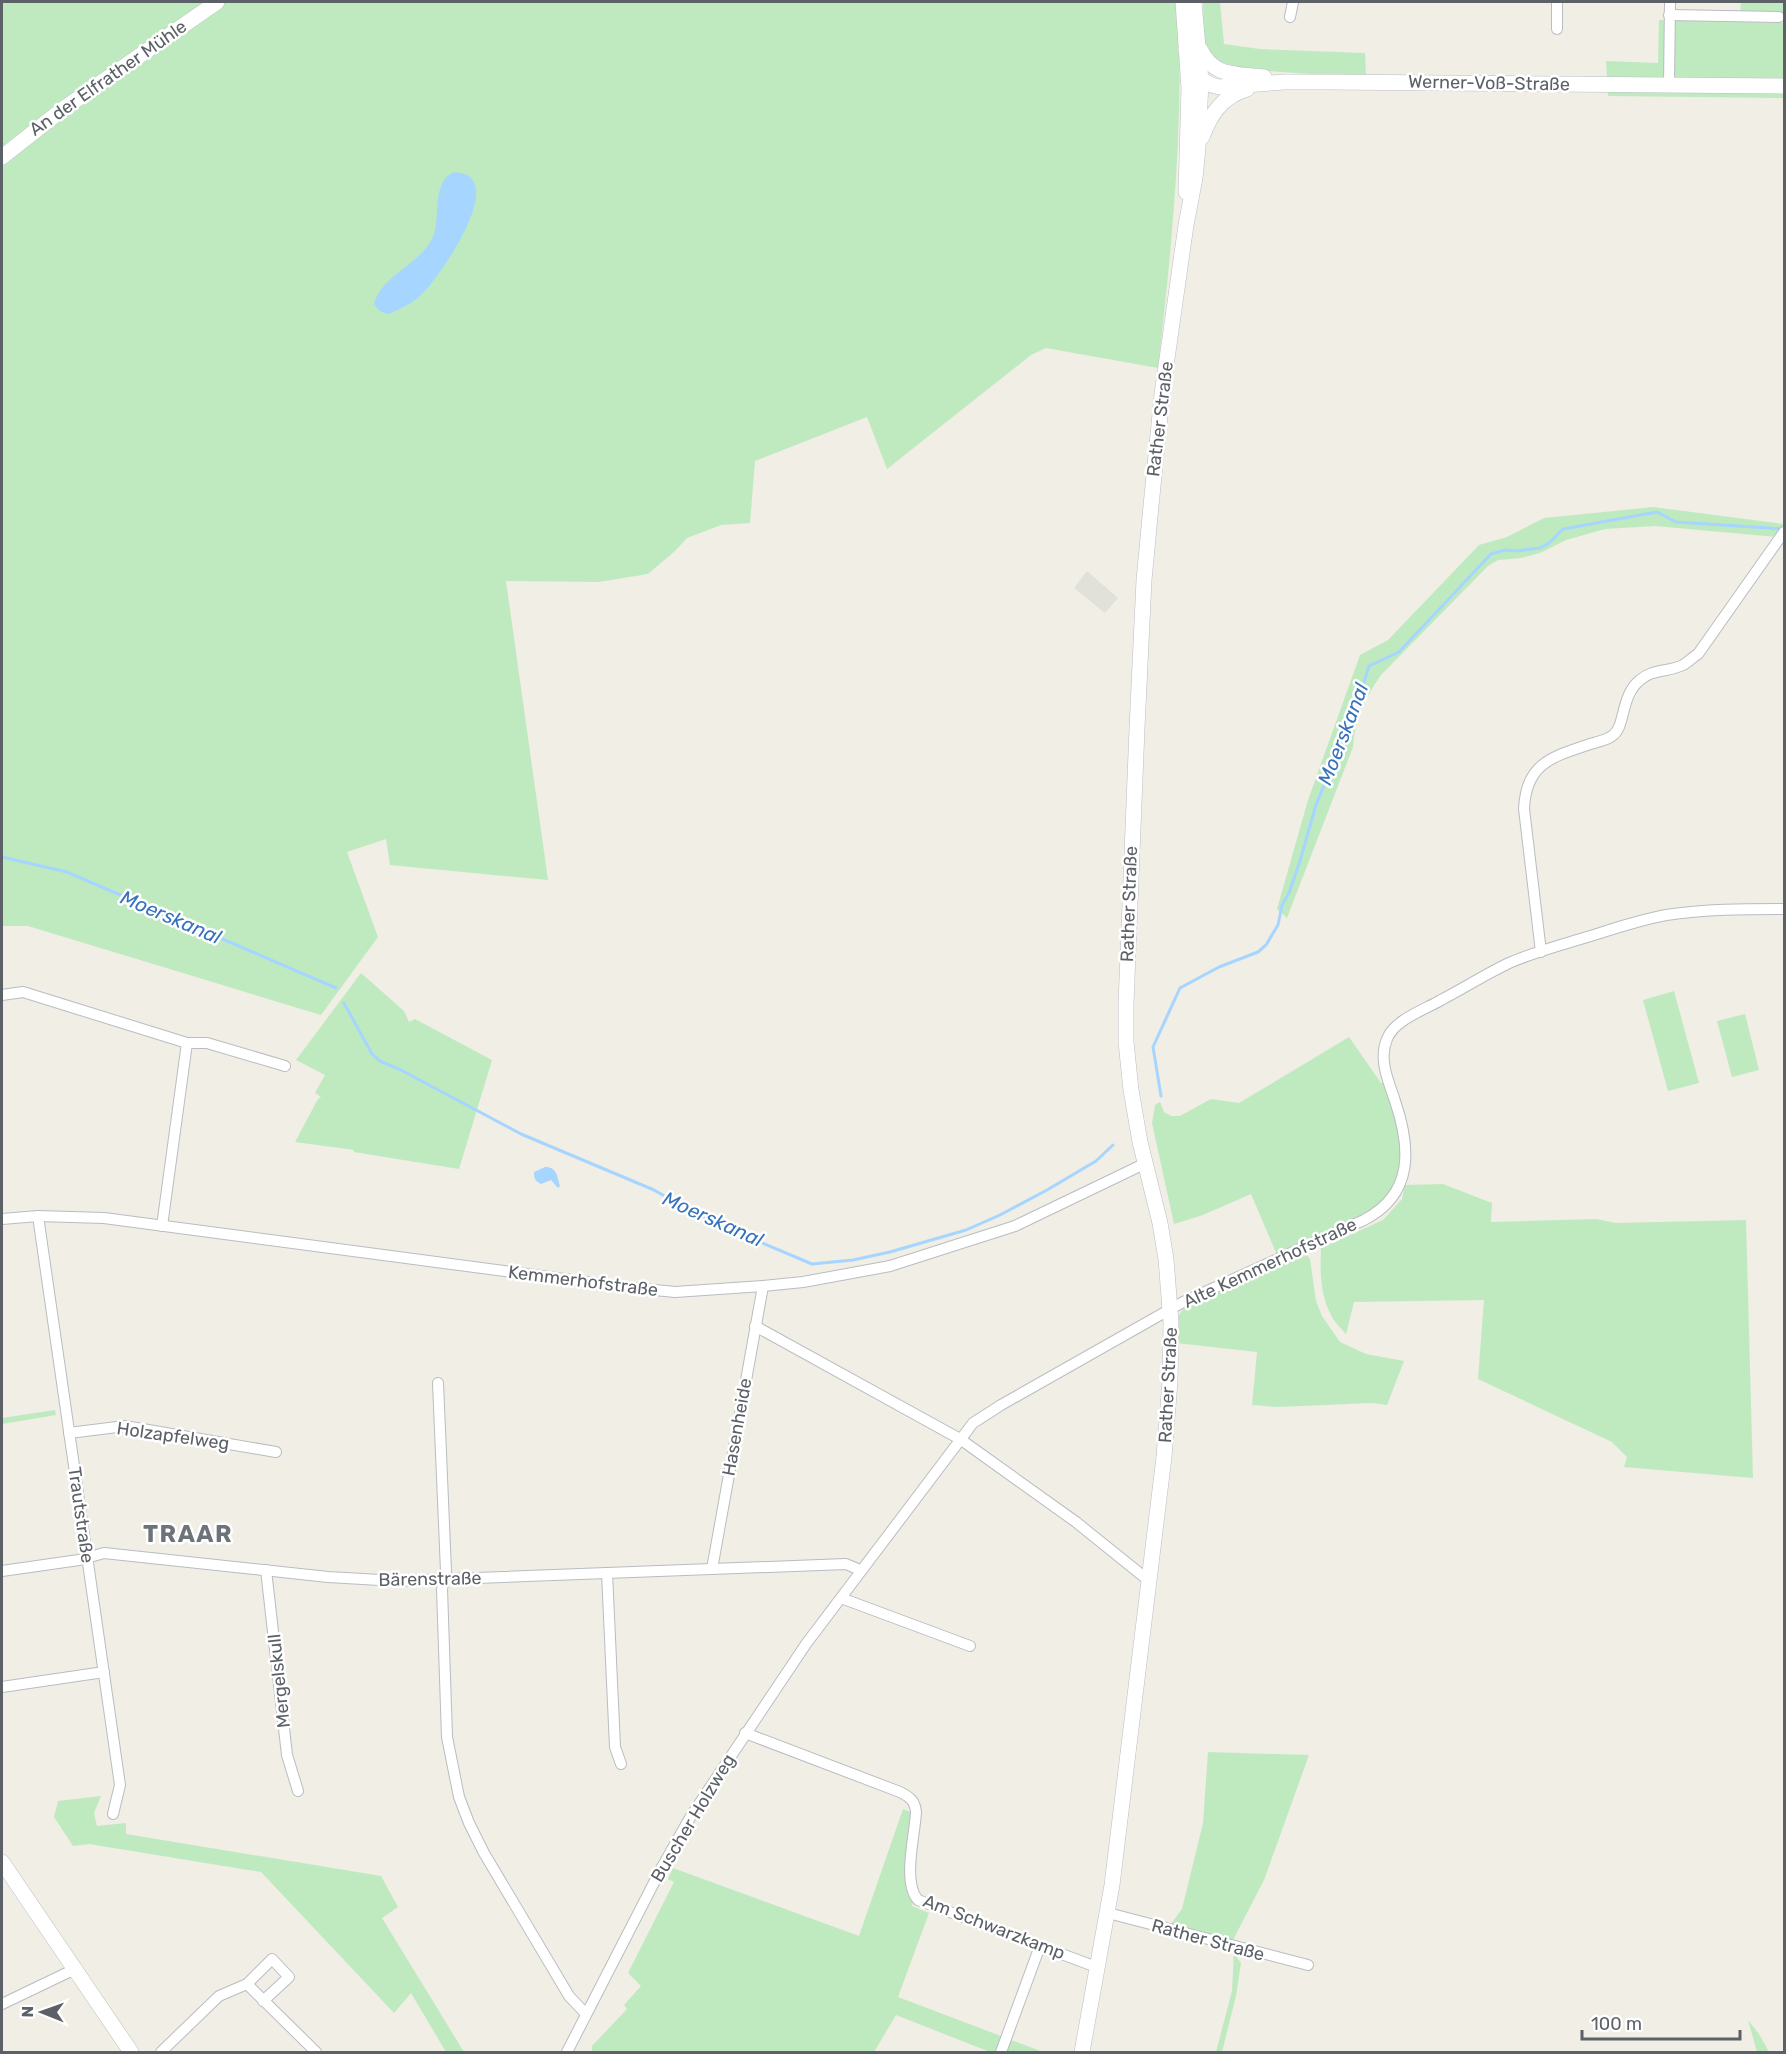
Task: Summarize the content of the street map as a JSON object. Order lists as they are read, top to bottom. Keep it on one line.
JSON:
{"streets":{"street":["An der Elfrather Mühle","Werner-Voß-Straße","Rather Straße","Alte Kemmerhofstraße","Kemmerhofstraße","Hasenheide","Holzapfelweg","Trautstraße","Bärenstraße","Mergelskull","Buscher Holzweg","Am Schwarzkamp"]},"crossings":[["Werner-Voß-Straße","Rather Straße"],["Rather Straße","Alte Kemmerhofstraße"],["Rather Straße","Kemmerhofstraße"],["Rather Straße","Am Schwarzkamp"],["Alte Kemmerhofstraße","Buscher Holzweg"],["Kemmerhofstraße","Hasenheide"],["Kemmerhofstraße","Trautstraße"],["Hasenheide","Bärenstraße"],["Holzapfelweg","Trautstraße"],["Trautstraße","Bärenstraße"],["Bärenstraße","Mergelskull"],["Bärenstraße","Buscher Holzweg"],["Buscher Holzweg","Am Schwarzkamp"]],"districts":["TRAAR"],"water":["Moerskanal"],"scale_bar":"100 m","north":"left"}
